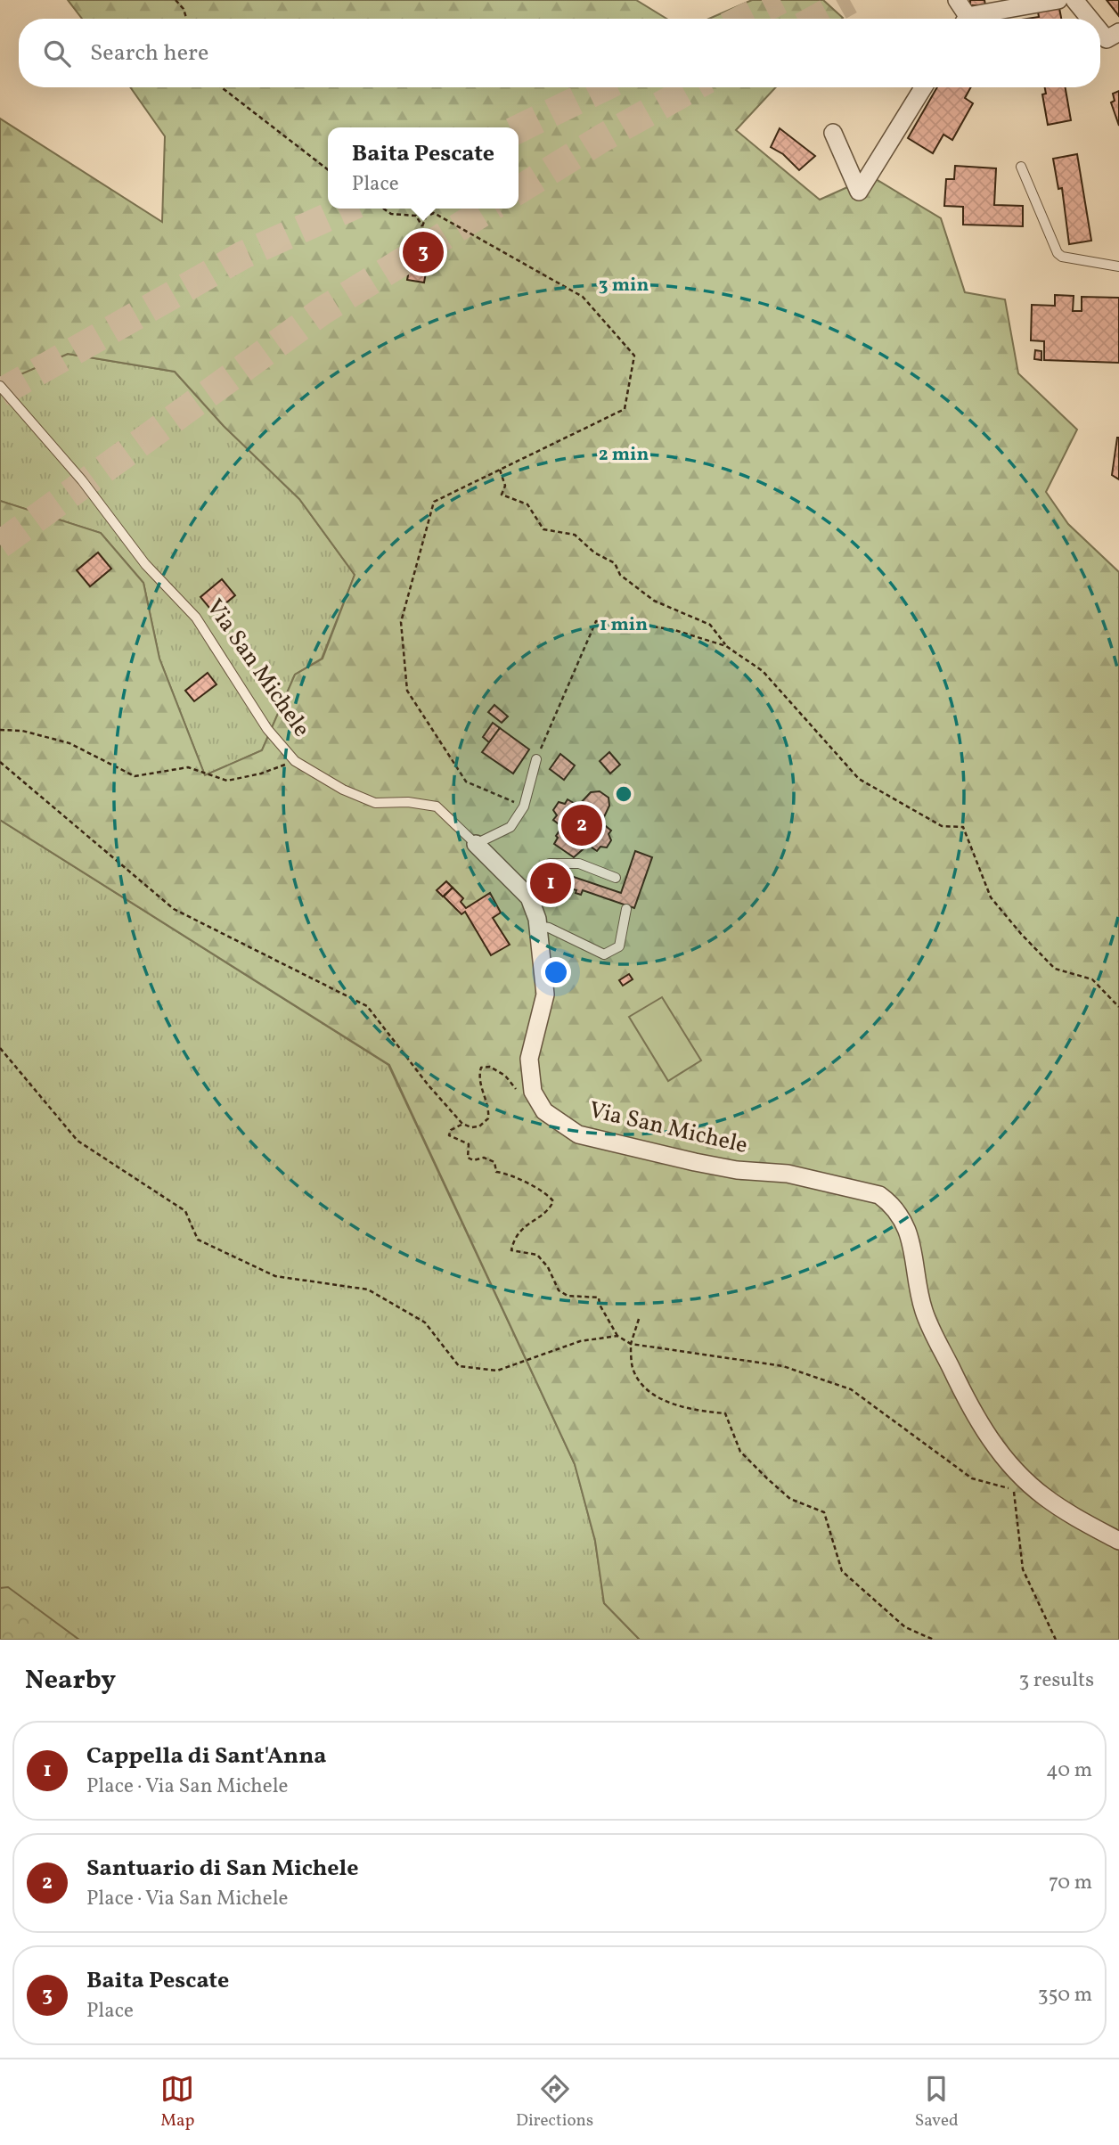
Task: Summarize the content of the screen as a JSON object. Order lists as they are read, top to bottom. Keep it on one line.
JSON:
{"streets":{"street":["Via San Michele"]},"page":{"search":"Search here","popup":["Baita Pescate","Place"],"pins":["3","2","1"],"heading":["Nearby","3 results"],"list":[{"mark":"1","name":"Cappella di Sant'Anna","note":"Place · Via San Michele","value":"40 m"},{"mark":"2","name":"Santuario di San Michele","note":"Place · Via San Michele","value":"70 m"},{"mark":"3","name":"Baita Pescate","note":"Place","value":"350 m"}],"nav":["Map","Directions","Saved"]},"rings":["3 min","2 min","1 min"]}
